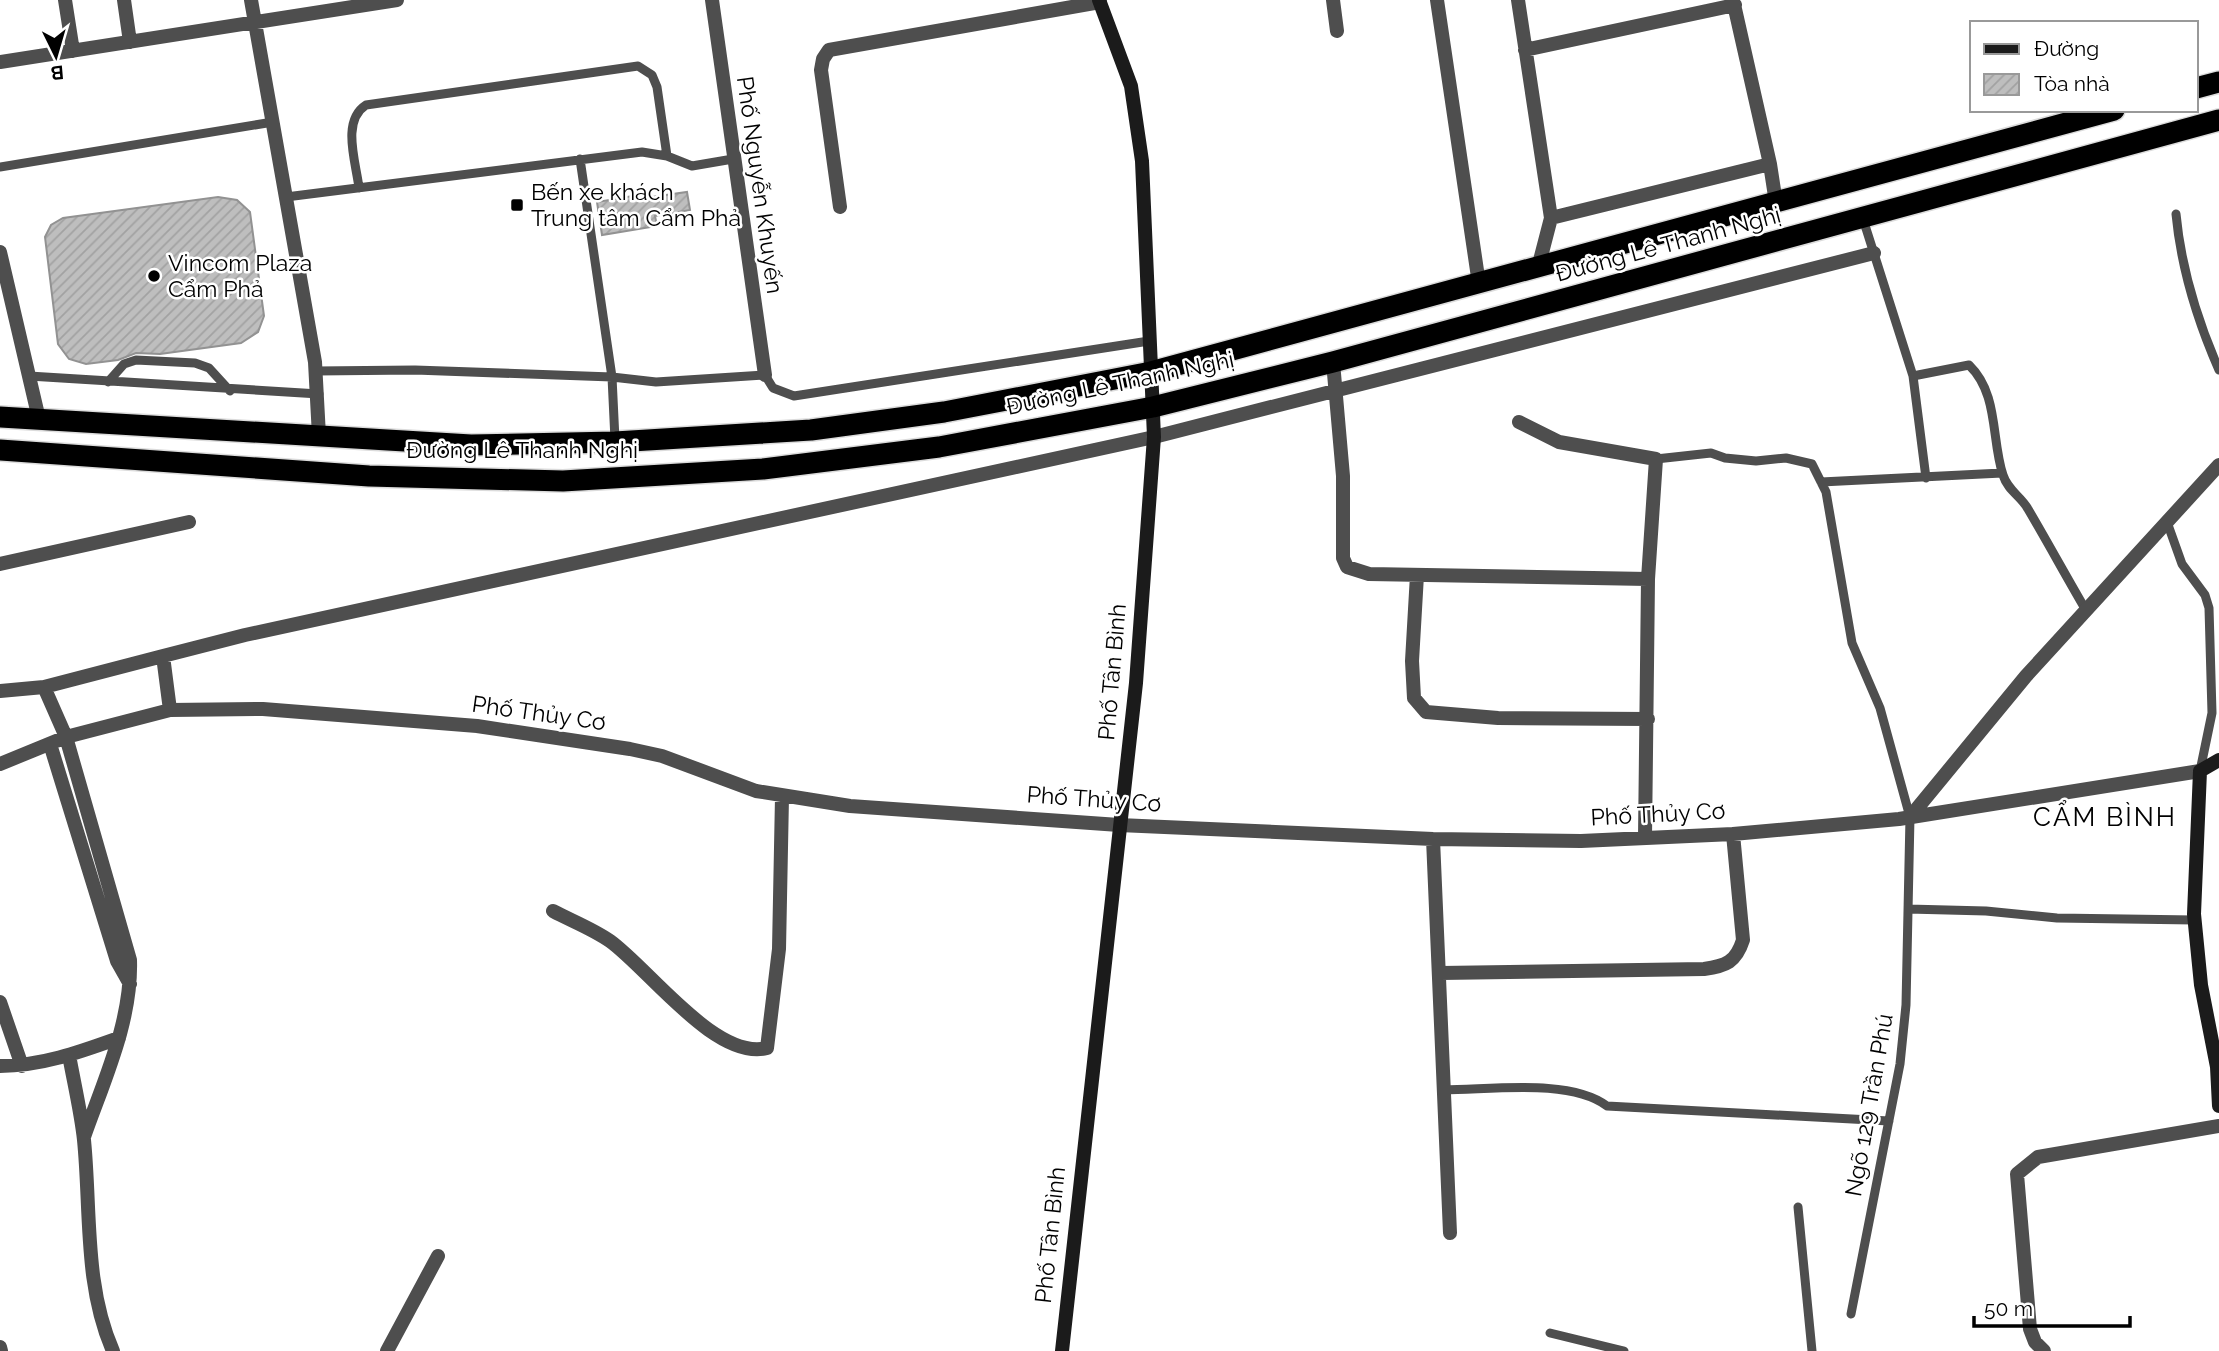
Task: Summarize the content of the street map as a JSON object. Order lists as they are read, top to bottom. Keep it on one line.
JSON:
{"streets":{"highway":["Đường Lê Thanh Nghị"],"street":["Phố Nguyễn Khuyến","Phố Tân Bình","Phố Thủy Cơ"],"lane":["Ngõ 129 Trần Phú"]},"crossings":[["Đường Lê Thanh Nghị","Phố Tân Bình"],["Phố Tân Bình","Phố Thủy Cơ"],["Phố Thủy Cơ","Ngõ 129 Trần Phú"]],"districts":["CẨM BÌNH"],"places":{"transit":["Bến xe khách Trung tâm Cẩm Phả"],"other":["Vincom Plaza Cẩm Phả"]},"legend":["Đường","Tòa nhà"],"scale_bar":"50 m","north":"bottom"}
